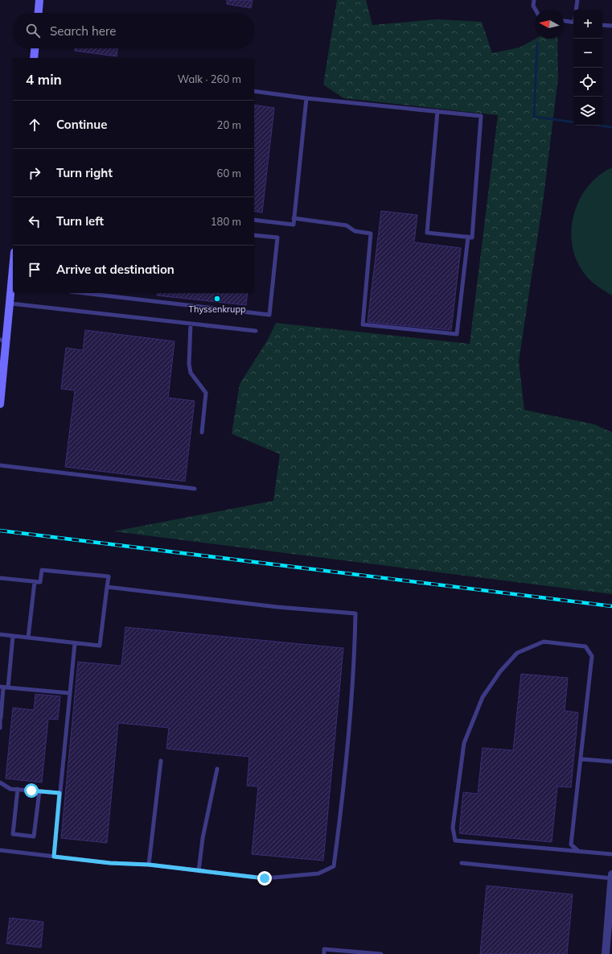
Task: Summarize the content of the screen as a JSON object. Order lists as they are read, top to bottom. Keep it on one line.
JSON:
{"places":["Thyssenkrupp"],"north":"left","page":{"map_buttons":["+","−"],"search":"Search here","heading":["4 min","Walk · 260 m"],"list":[["Continue","20 m"],["Turn right","60 m"],["Turn left","180 m"],"Arrive at destination"]}}
